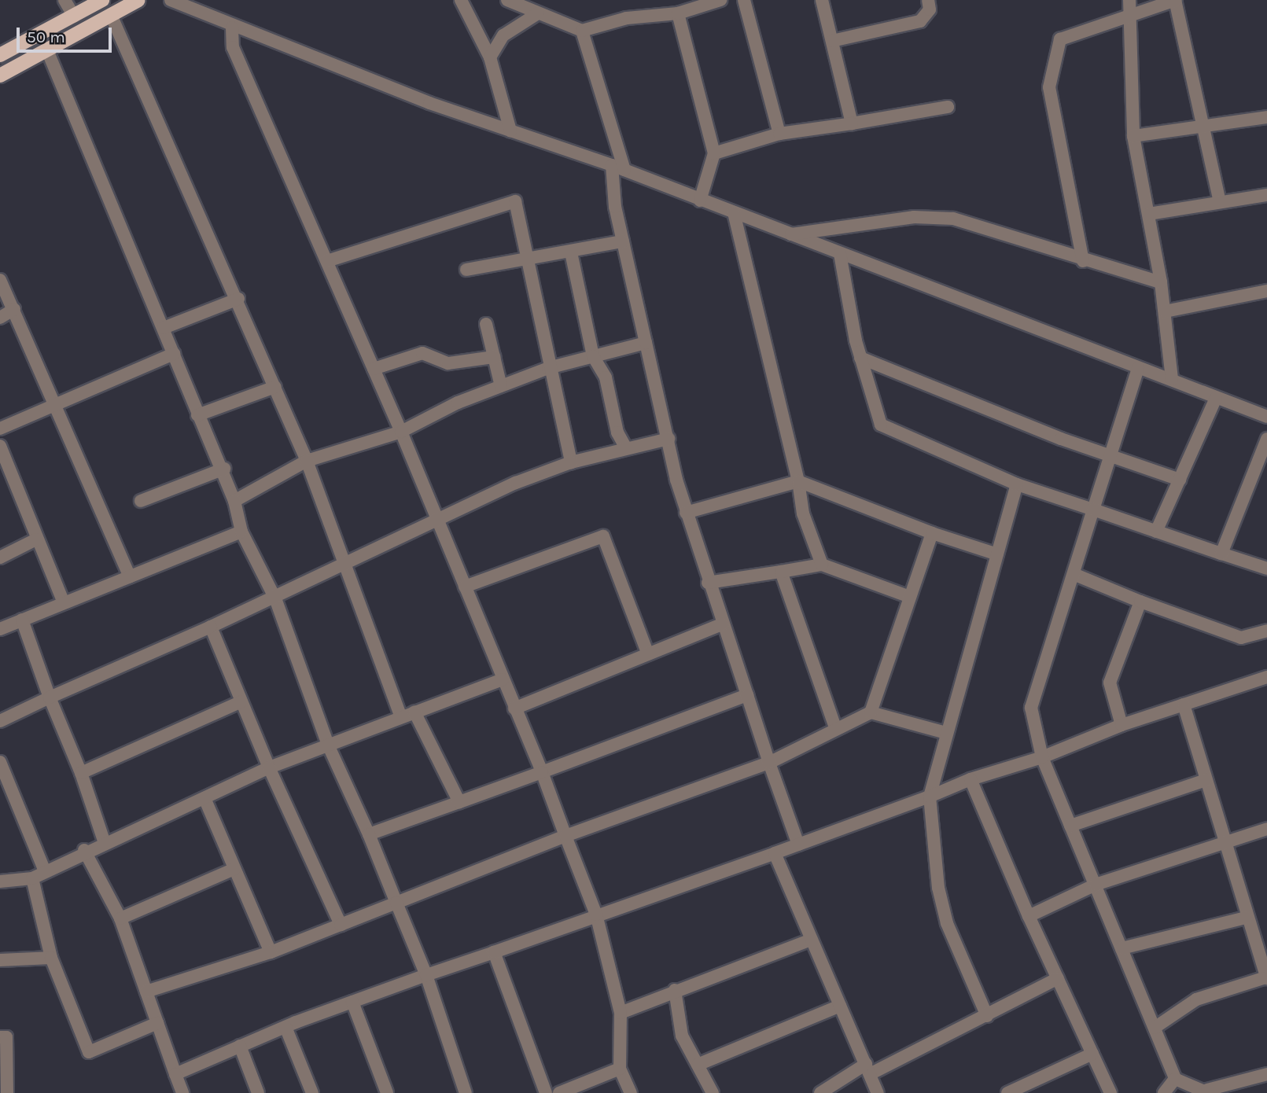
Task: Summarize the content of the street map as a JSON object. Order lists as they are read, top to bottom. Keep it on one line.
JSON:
{"scale_bar":"50 m"}
